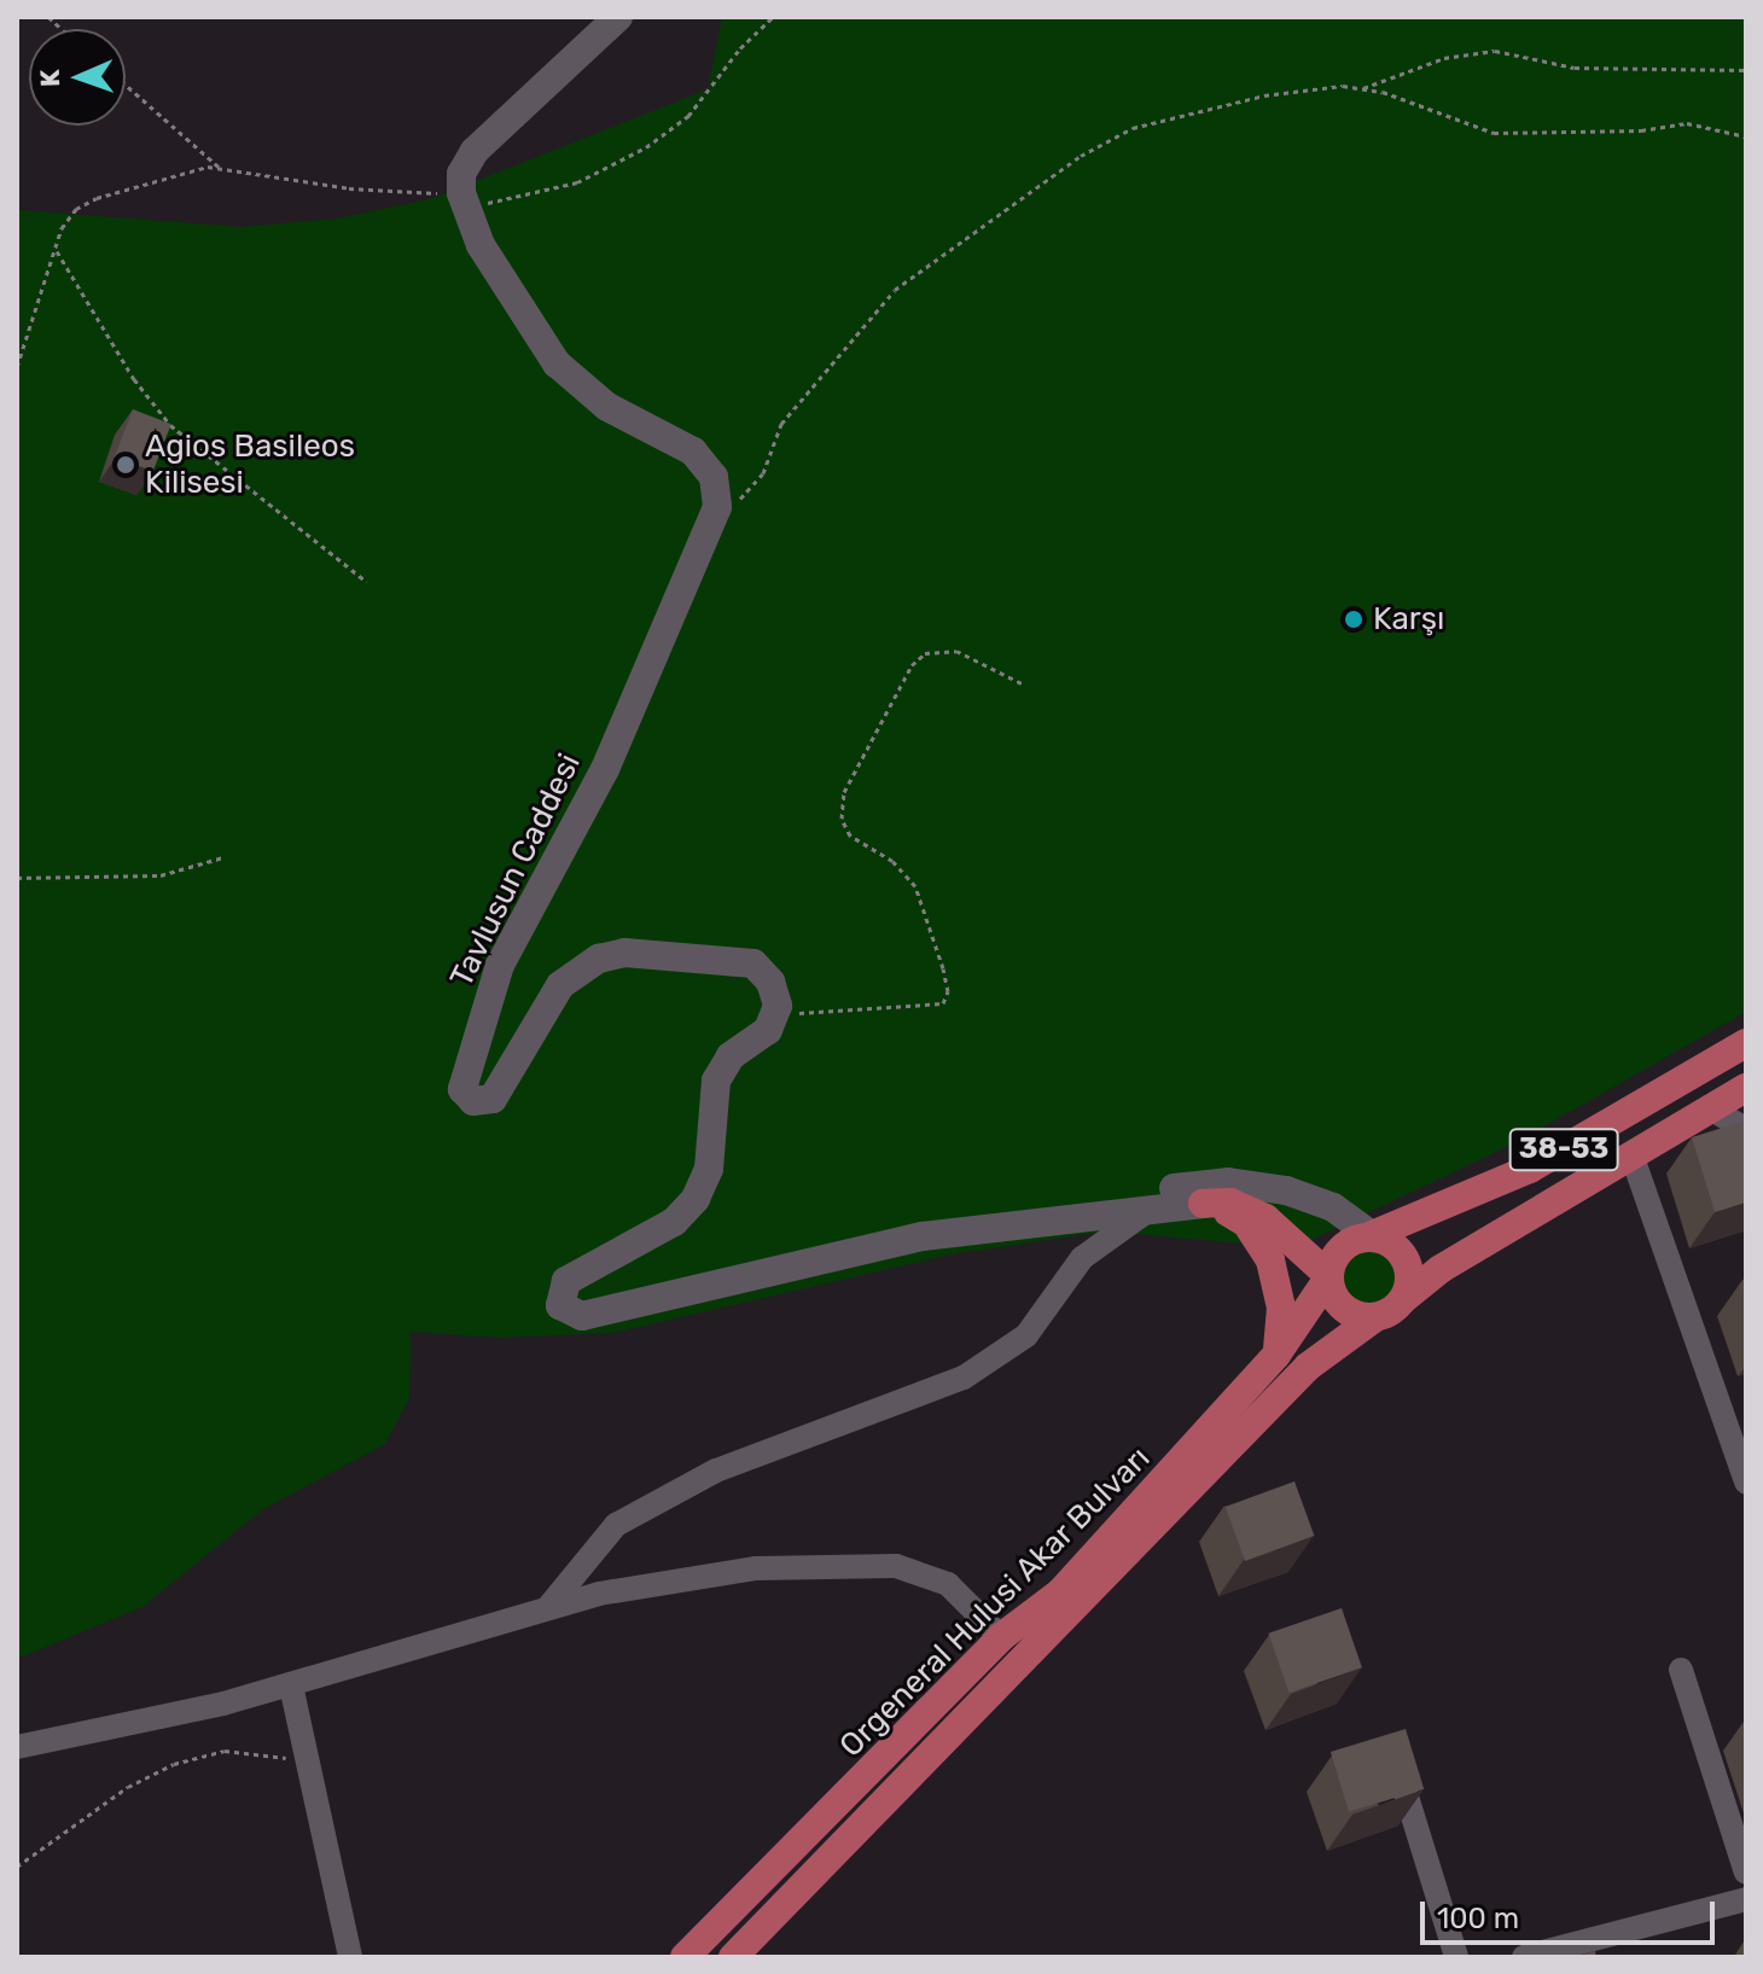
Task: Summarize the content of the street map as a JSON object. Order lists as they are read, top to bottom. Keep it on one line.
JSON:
{"streets":{"main road":["38-53","Orgeneral Hulusi Akar Bulvarı"],"street":["Tavlusun Caddesi"]},"crossings":[["38-53","Orgeneral Hulusi Akar Bulvarı"]],"places":["Agios Basileos Kilisesi","Karşı"],"scale_bar":"100 m","north":"left"}
